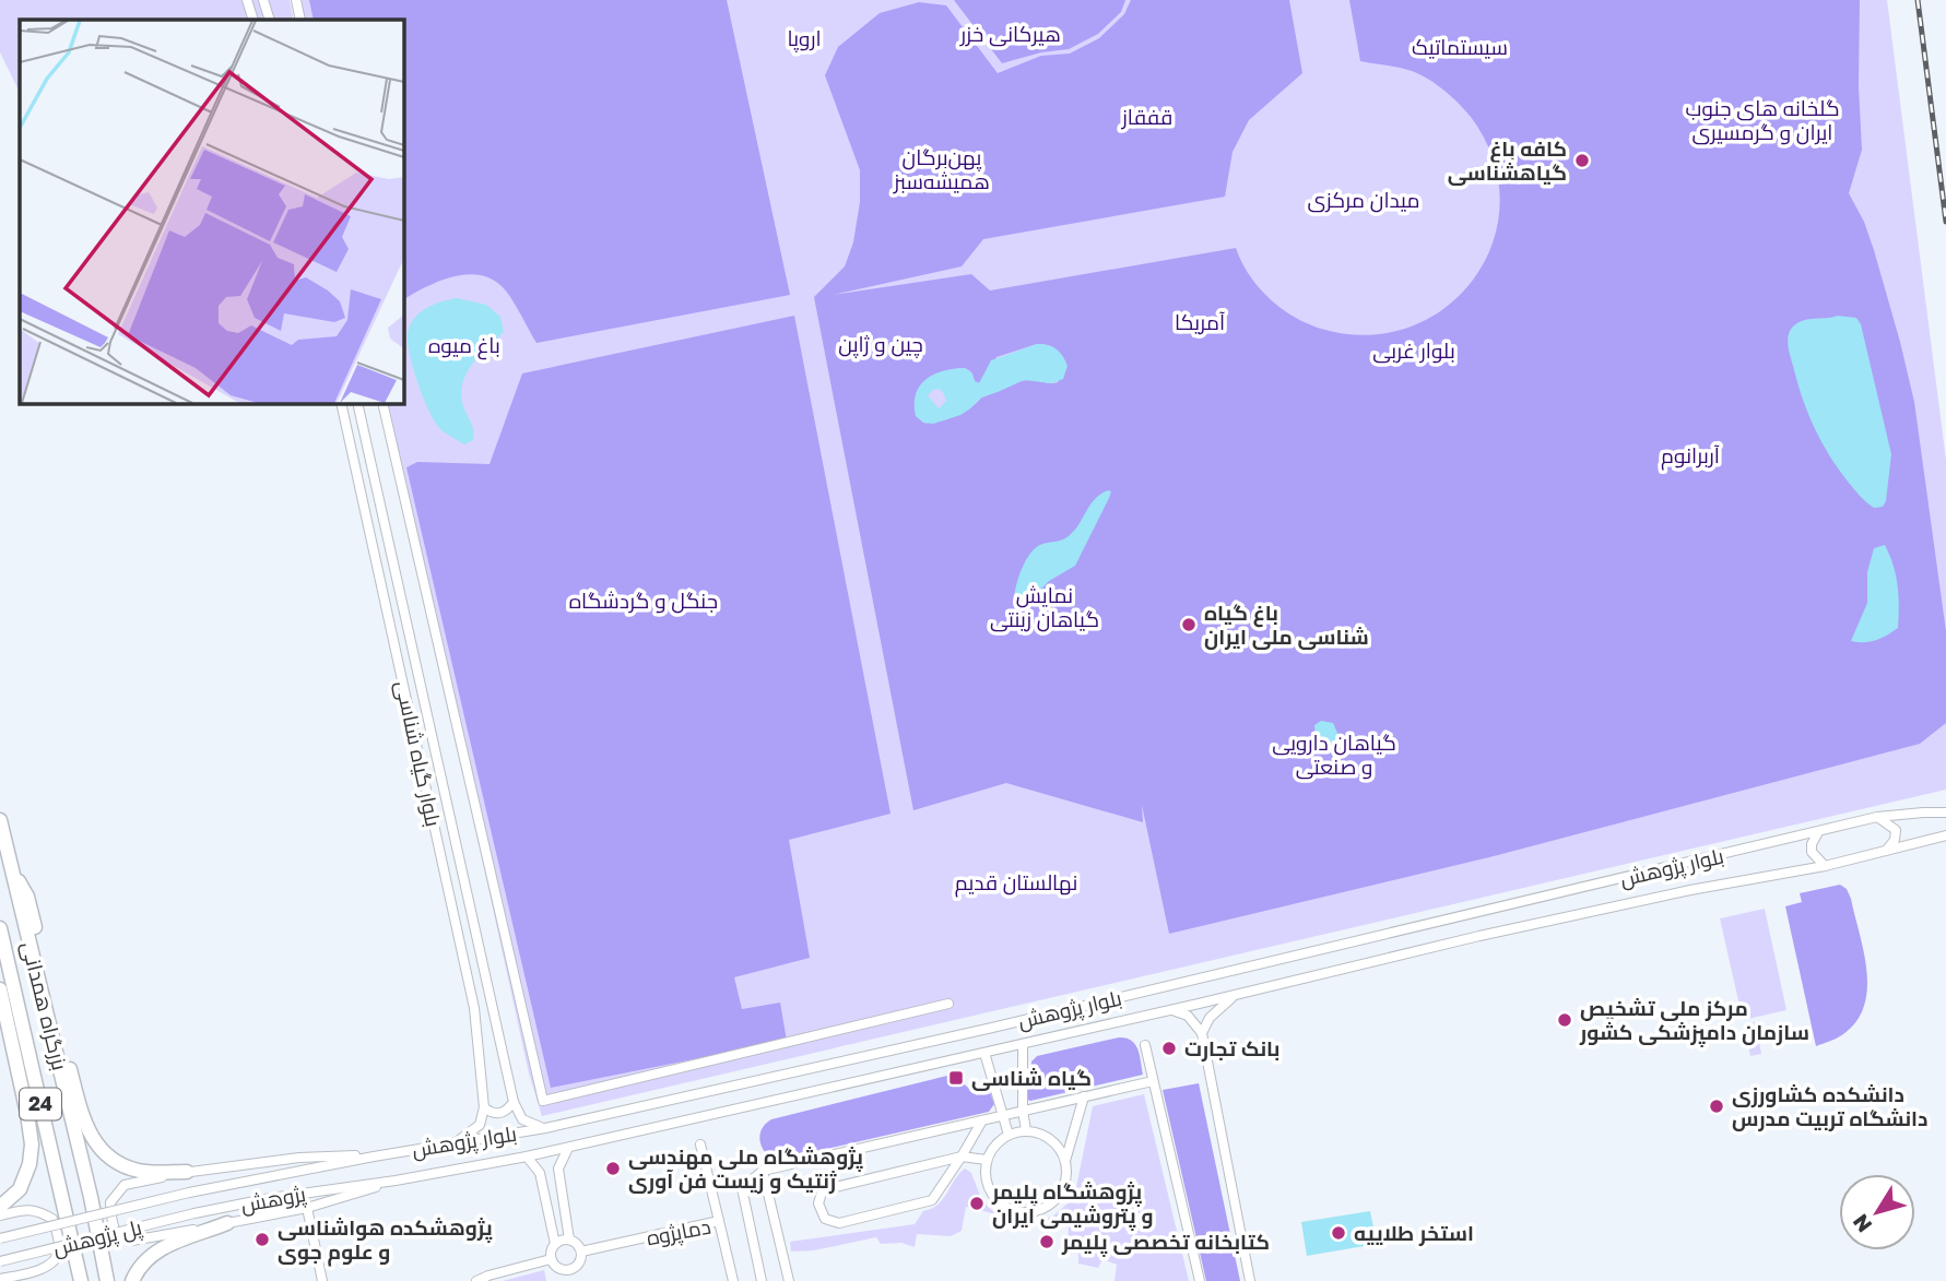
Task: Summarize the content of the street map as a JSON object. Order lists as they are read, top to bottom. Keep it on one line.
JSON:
{"streets":{"highway":["بزرگراه همدانی","24"],"street":["بلوار گیاه شناسی","بلوار پژوهش","پژوهش","دماپژوه","پل پژوهش"]},"crossings":[["بلوار پژوهش","پژوهش"],["بلوار پژوهش","پل پژوهش"],["پژوهش","پل پژوهش"]],"parks":["هیرکانی خزر","اروپا","سیستماتیک","گلخانه های جنوب ایران و گرمسیری","قفقاز","پهن‌برگان همیشه‌سبز","میدان مرکزی","آمریکا","چین و ژاپن","باغ میوه","بلوار غربی","آربرانوم","نمایش گیاهان زینتی","جنگل و گردشگاه","گیاهان دارویی و صنعتی","نهالستان قدیم"],"places":{"other":["کافه باغ گیاهشناسی","باغ گیاه‌ شناسی ملی ایران","مرکز ملی تشخیص سازمان دامپزشکی کشور","بانک تجارت","دانشکده کشاورزی دانشگاه تربیت مدرس","پژوهشگاه ملی مهندسی ژنتیک و زیست فن آوری","پژوهشگاه پلیمر و پتروشیمی ایران","استخر طلاییه","پژوهشکده هواشناسی و علوم جوی","کتابخانه تخصصی پلیمر"],"transit":["گیاه شناسی"]},"north":"bottom left"}
